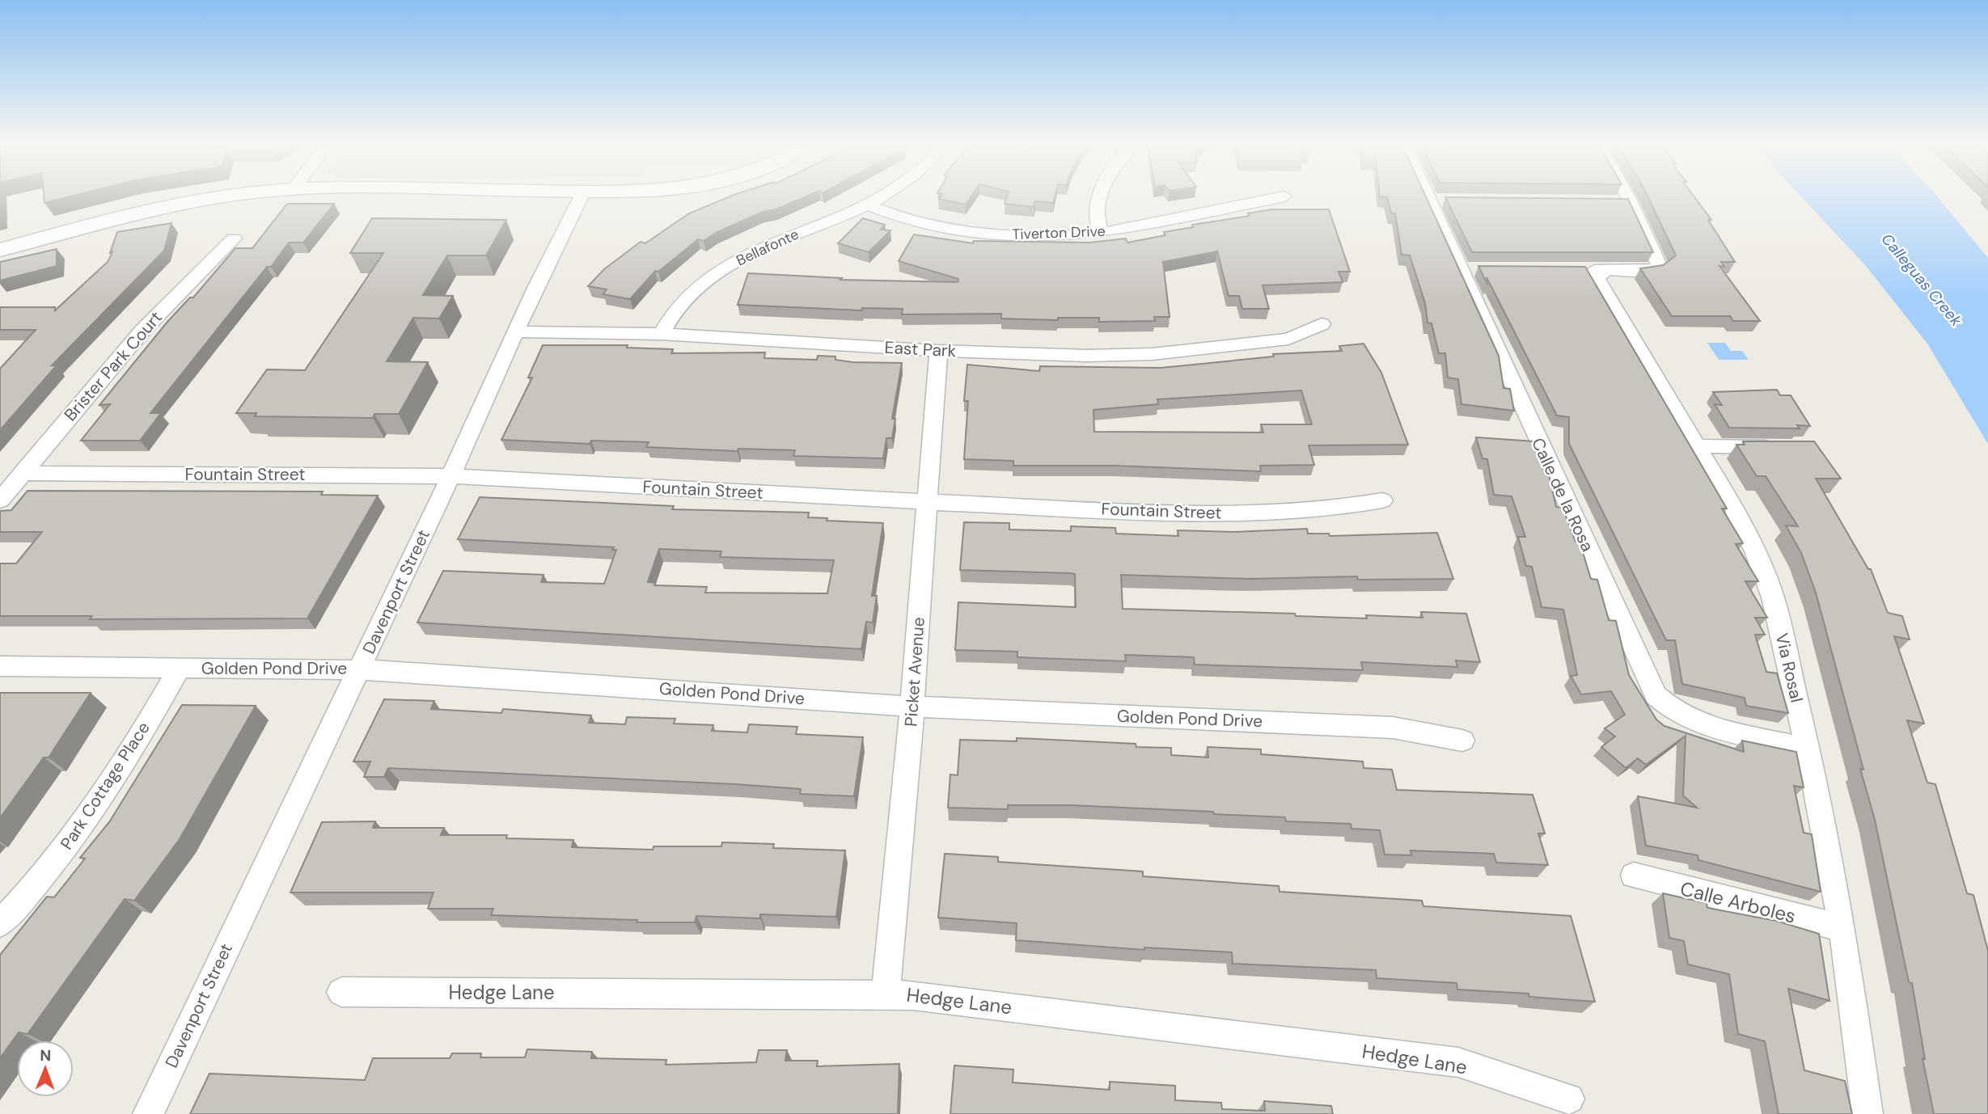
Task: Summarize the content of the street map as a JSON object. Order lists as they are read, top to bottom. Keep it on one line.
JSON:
{"streets":{"street":["Tiverton Drive","Bellafonte","East Park","Brister Park Court","Fountain Street","Calle de la Rosa","Davenport Street","Via Rosal","Golden Pond Drive","Picket Avenue","Park Cottage Place","Calle Arboles","Hedge Lane"]},"crossings":[["Tiverton Drive","Bellafonte"],["Bellafonte","East Park"],["East Park","Davenport Street"],["East Park","Picket Avenue"],["Brister Park Court","Fountain Street"],["Fountain Street","Davenport Street"],["Fountain Street","Picket Avenue"],["Calle de la Rosa","Via Rosal"],["Davenport Street","Golden Pond Drive"],["Via Rosal","Calle Arboles"],["Golden Pond Drive","Picket Avenue"],["Golden Pond Drive","Park Cottage Place"],["Picket Avenue","Hedge Lane"]],"water":["Calleguas Creek"],"north":"top"}
